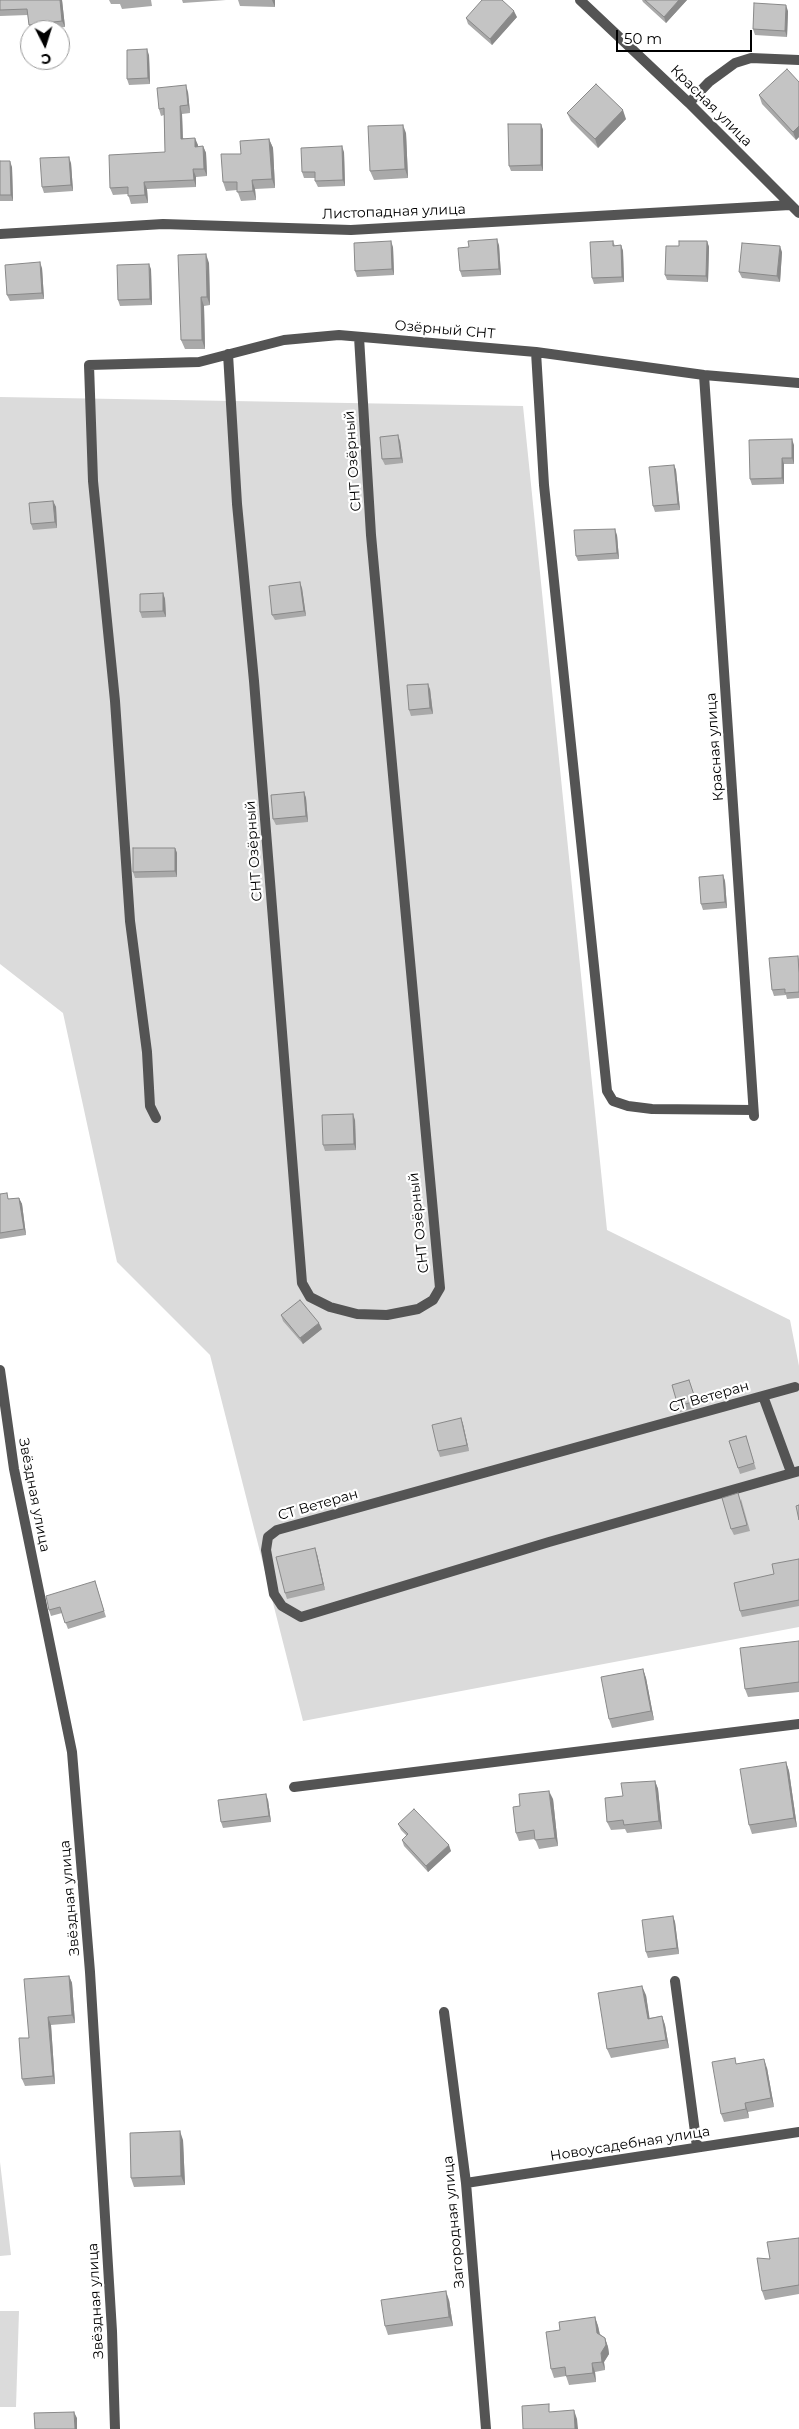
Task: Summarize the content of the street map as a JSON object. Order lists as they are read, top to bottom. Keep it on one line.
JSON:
{"streets":{"street":["Красная улица","Листопадная улица","Озёрный СНТ","СНТ Озёрный","СТ Ветеран","Звёздная улица","Новоусадебная улица","Загородная улица"]},"crossings":[["Красная улица","Листопадная улица"],["Красная улица","Озёрный СНТ"],["Озёрный СНТ","СНТ Озёрный"],["Новоусадебная улица","Загородная улица"]],"scale_bar":"50 m","north":"bottom"}
